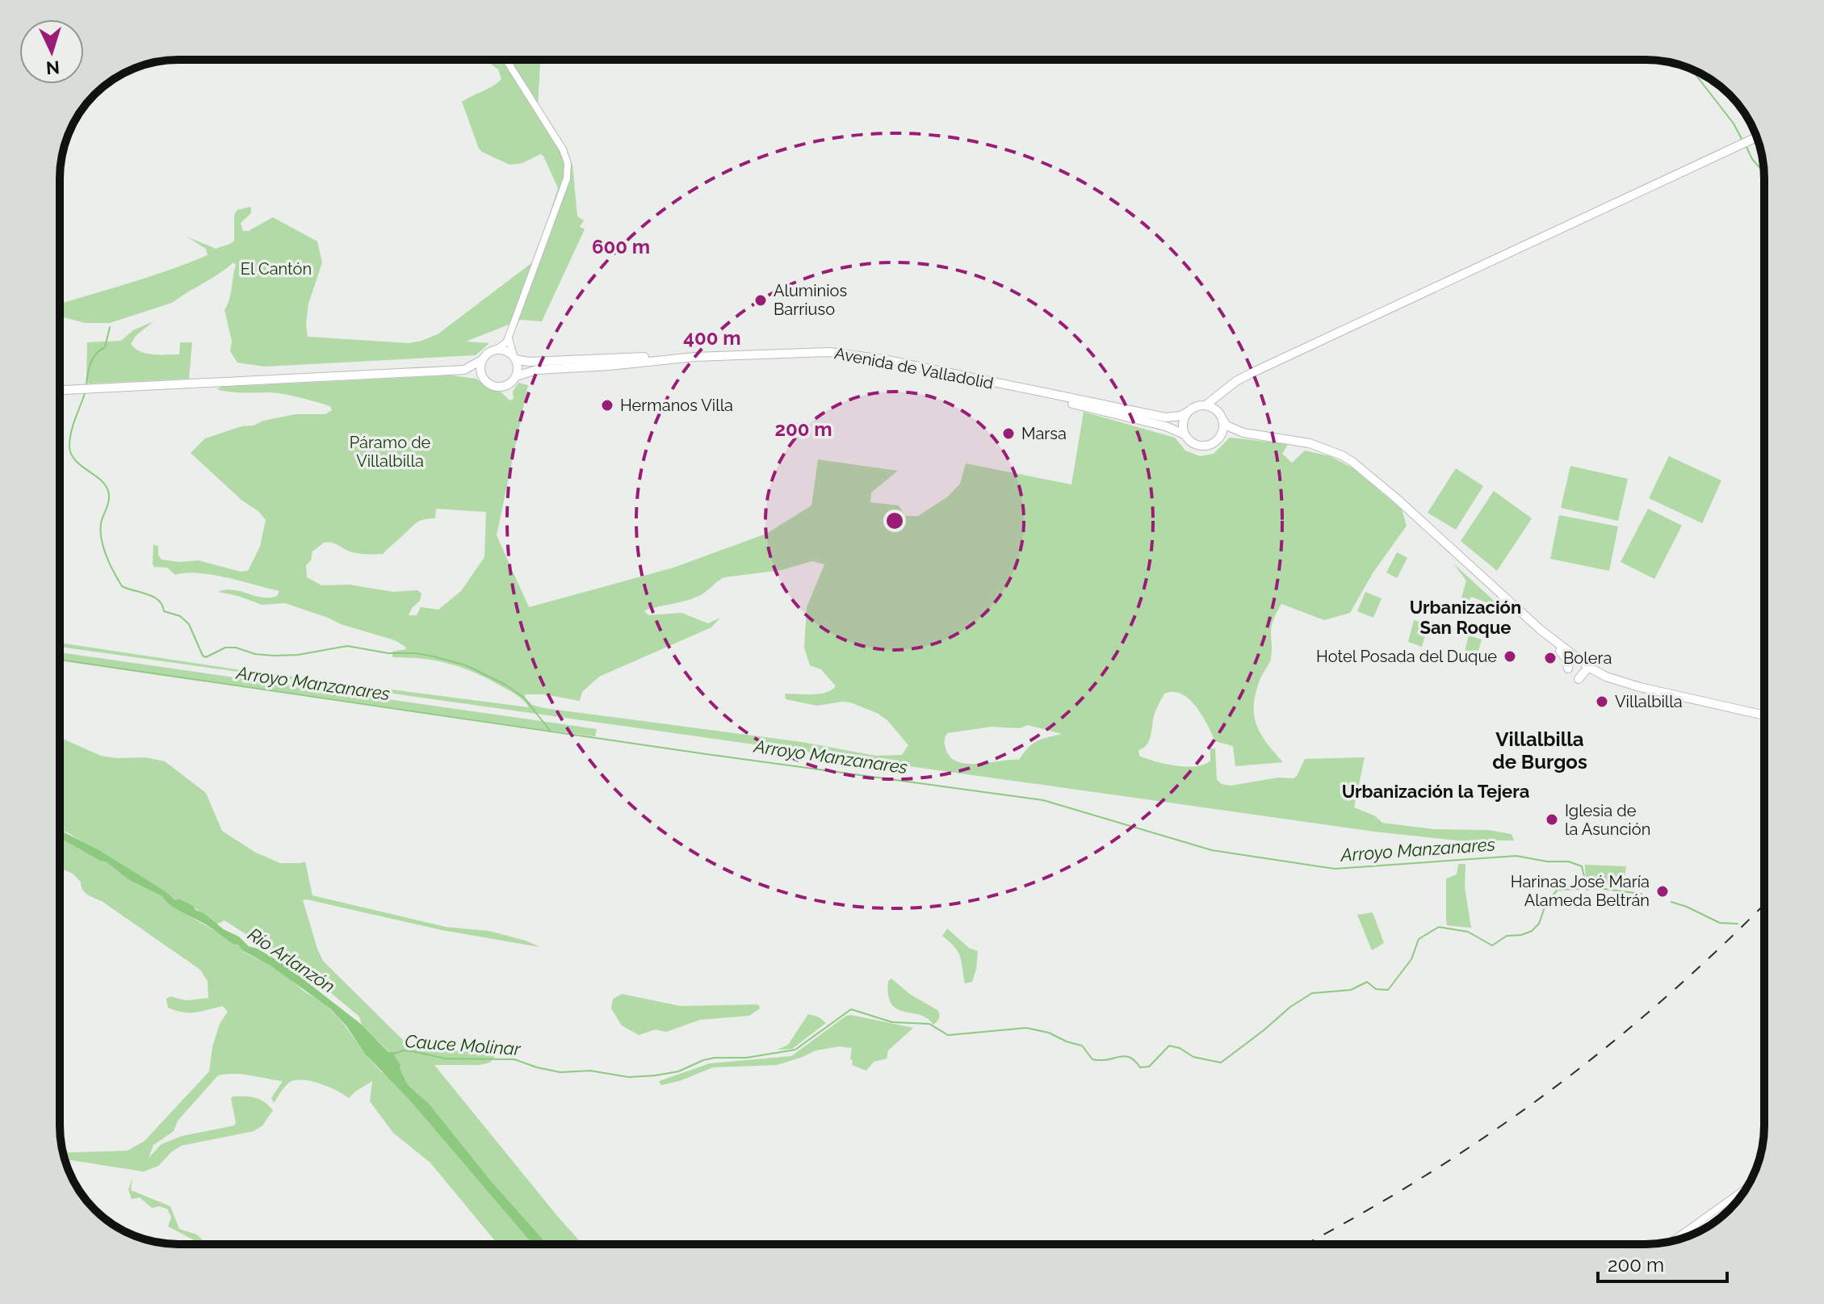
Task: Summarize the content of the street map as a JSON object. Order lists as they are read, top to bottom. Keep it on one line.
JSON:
{"streets":{"highway":["Avenida de Valladolid"]},"districts":["Urbanización San Roque","Villalbilla de Burgos","Urbanización la Tejera"],"water":["Arroyo Manzanares","Río Arlanzón","Cauce Molinar"],"parks":["El Cantón","Páramo de Villalbilla"],"places":["Aluminios Barriuso","Hermanos Villa","Marsa","Hotel Posada del Duque","Bolera","Villalbilla","Iglesia de la Asunción","Harinas José María Alameda Beltrán"],"scale_bar":"200 m","north":"bottom","rings":["600 m","400 m","200 m"]}
